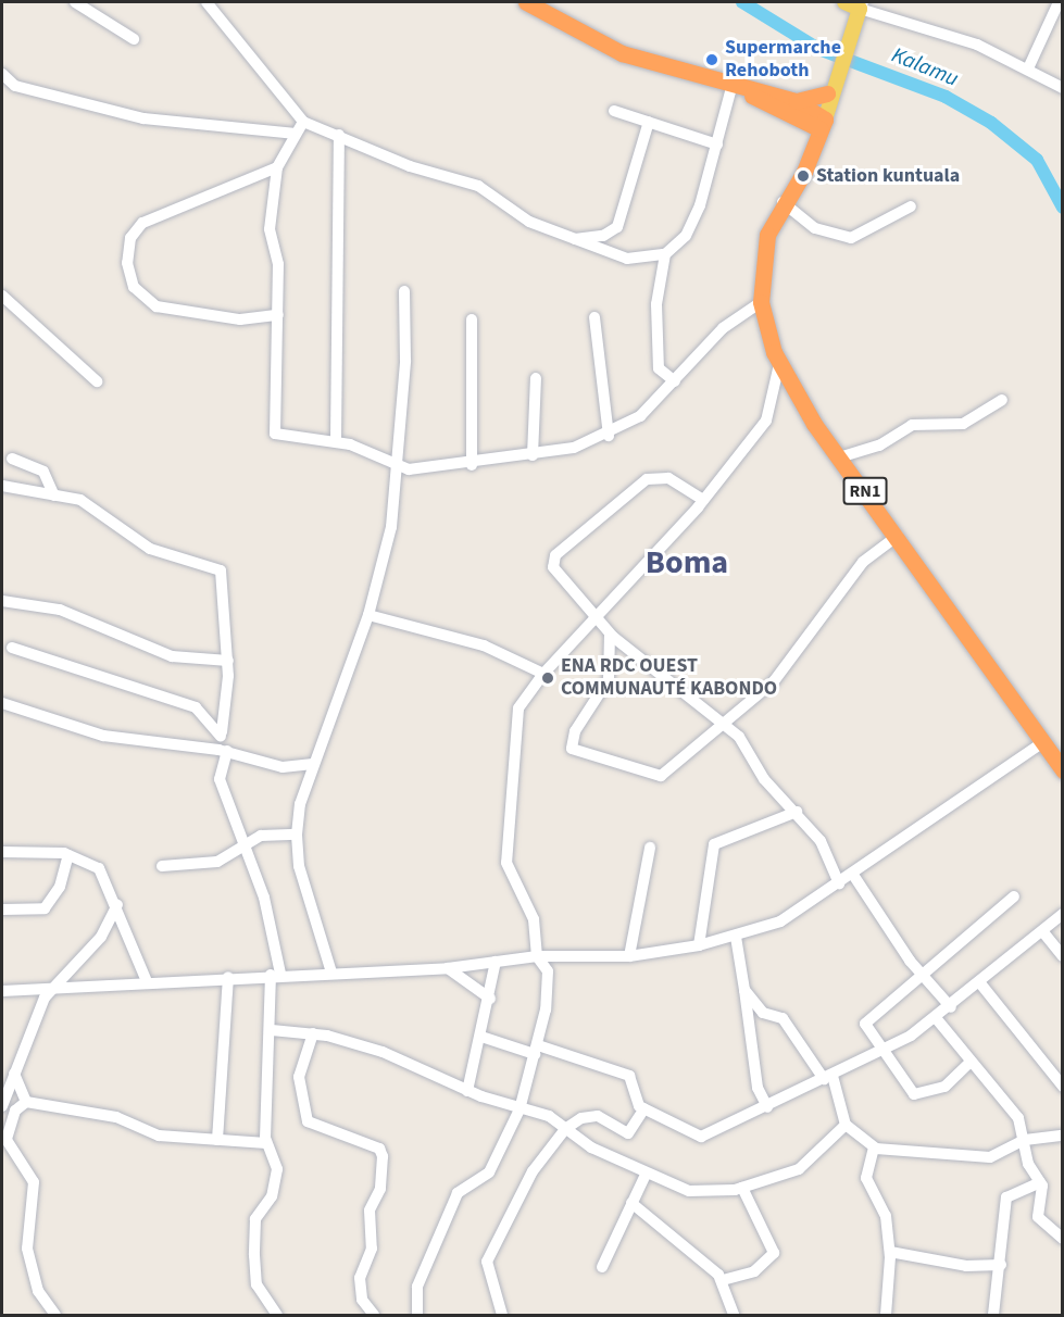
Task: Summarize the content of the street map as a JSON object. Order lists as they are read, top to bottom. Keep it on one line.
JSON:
{"streets":{"highway":["RN1"]},"districts":["Boma"],"water":["Kalamu"],"places":["Supermarche Rehoboth","Station kuntuala","ENA RDC OUEST COMMUNAUTÉ KABONDO"]}
